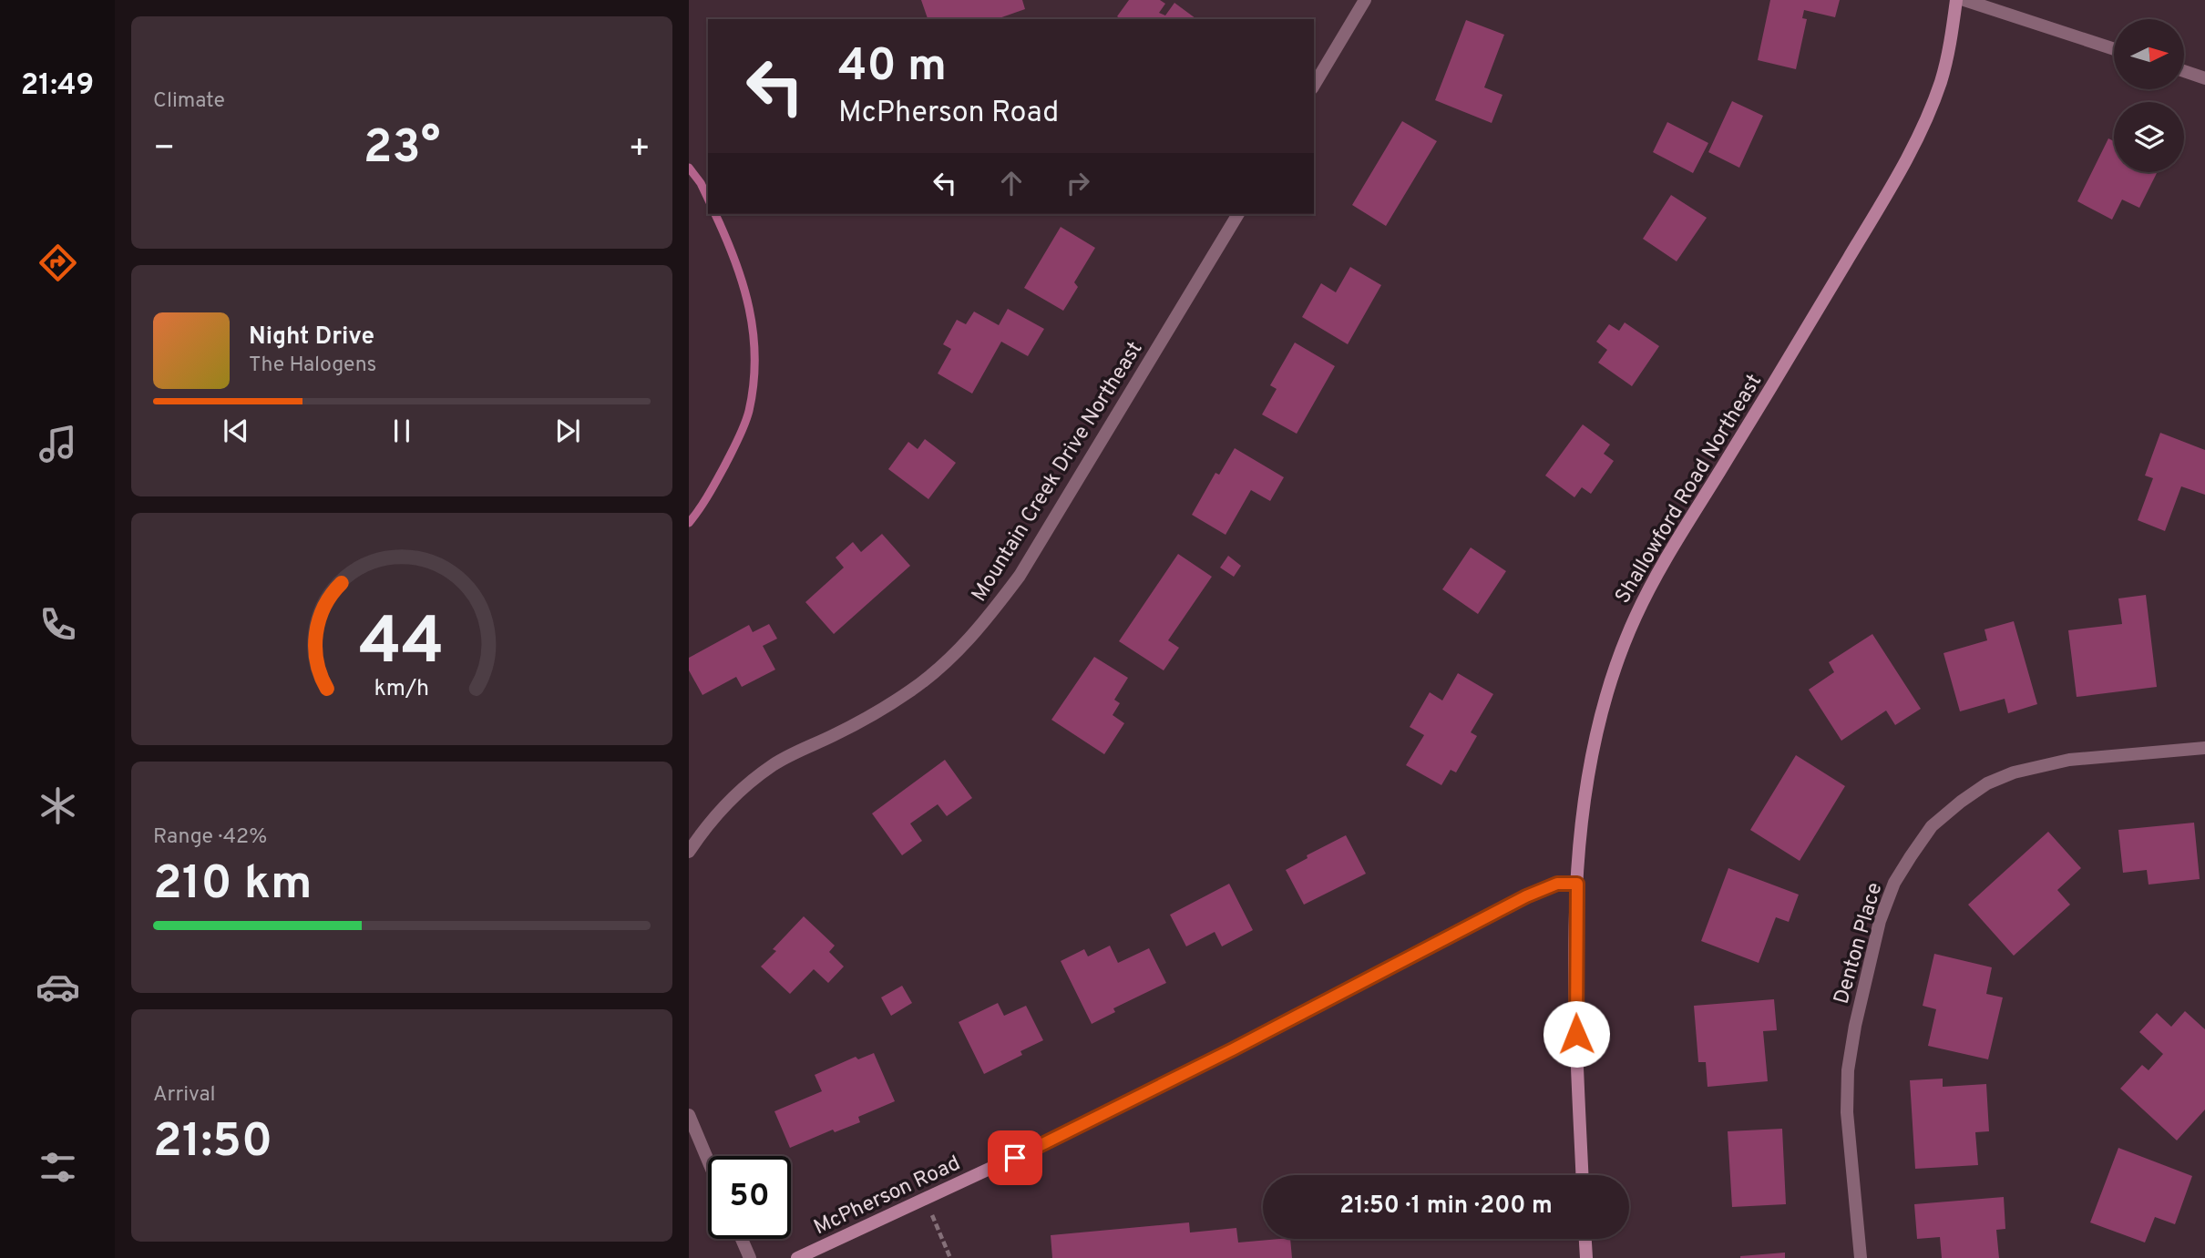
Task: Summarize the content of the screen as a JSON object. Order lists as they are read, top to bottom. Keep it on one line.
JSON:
{"streets":{"main road":["Shallowford Road Northeast","McPherson Road"],"street":["Mountain Creek Drive Northeast","Denton Place"]},"crossings":[["Shallowford Road Northeast","McPherson Road"]],"north":"right","page":{"tabs":"21:49","tile":["Climate",["Range · 42%","210 km"],["Arrival","21:50"]],"turn":["40 m","McPherson Road"],"heat":["−","23°","+"],"song":["Night Drive","The Halogens"],"limit":"50","trip":"21:50 · 1 min · 200 m","gauge":["44","km/h"]}}
